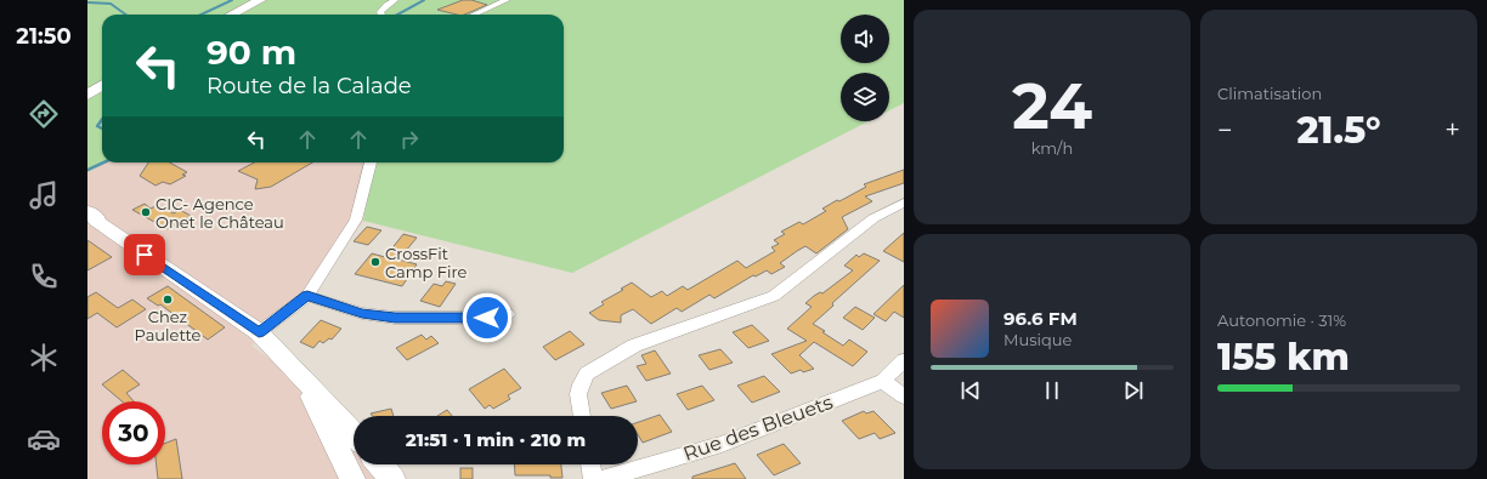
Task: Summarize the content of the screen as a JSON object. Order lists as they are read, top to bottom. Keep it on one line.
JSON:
{"streets":{"street":["Rue des Bleuets"]},"places":["CIC- Agence Onet le Château","CrossFit Camp Fire","Chez Paulette"],"page":{"tabs":"21:50","tile":[["24","km/h"],"Climatisation",["Autonomie · 31%","155 km"]],"turn":["90 m","Route de la Calade"],"heat":["−","21.5°","+"],"song":["96.6 FM","Musique"],"limit":"30","trip":"21:51 · 1 min · 210 m"}}
